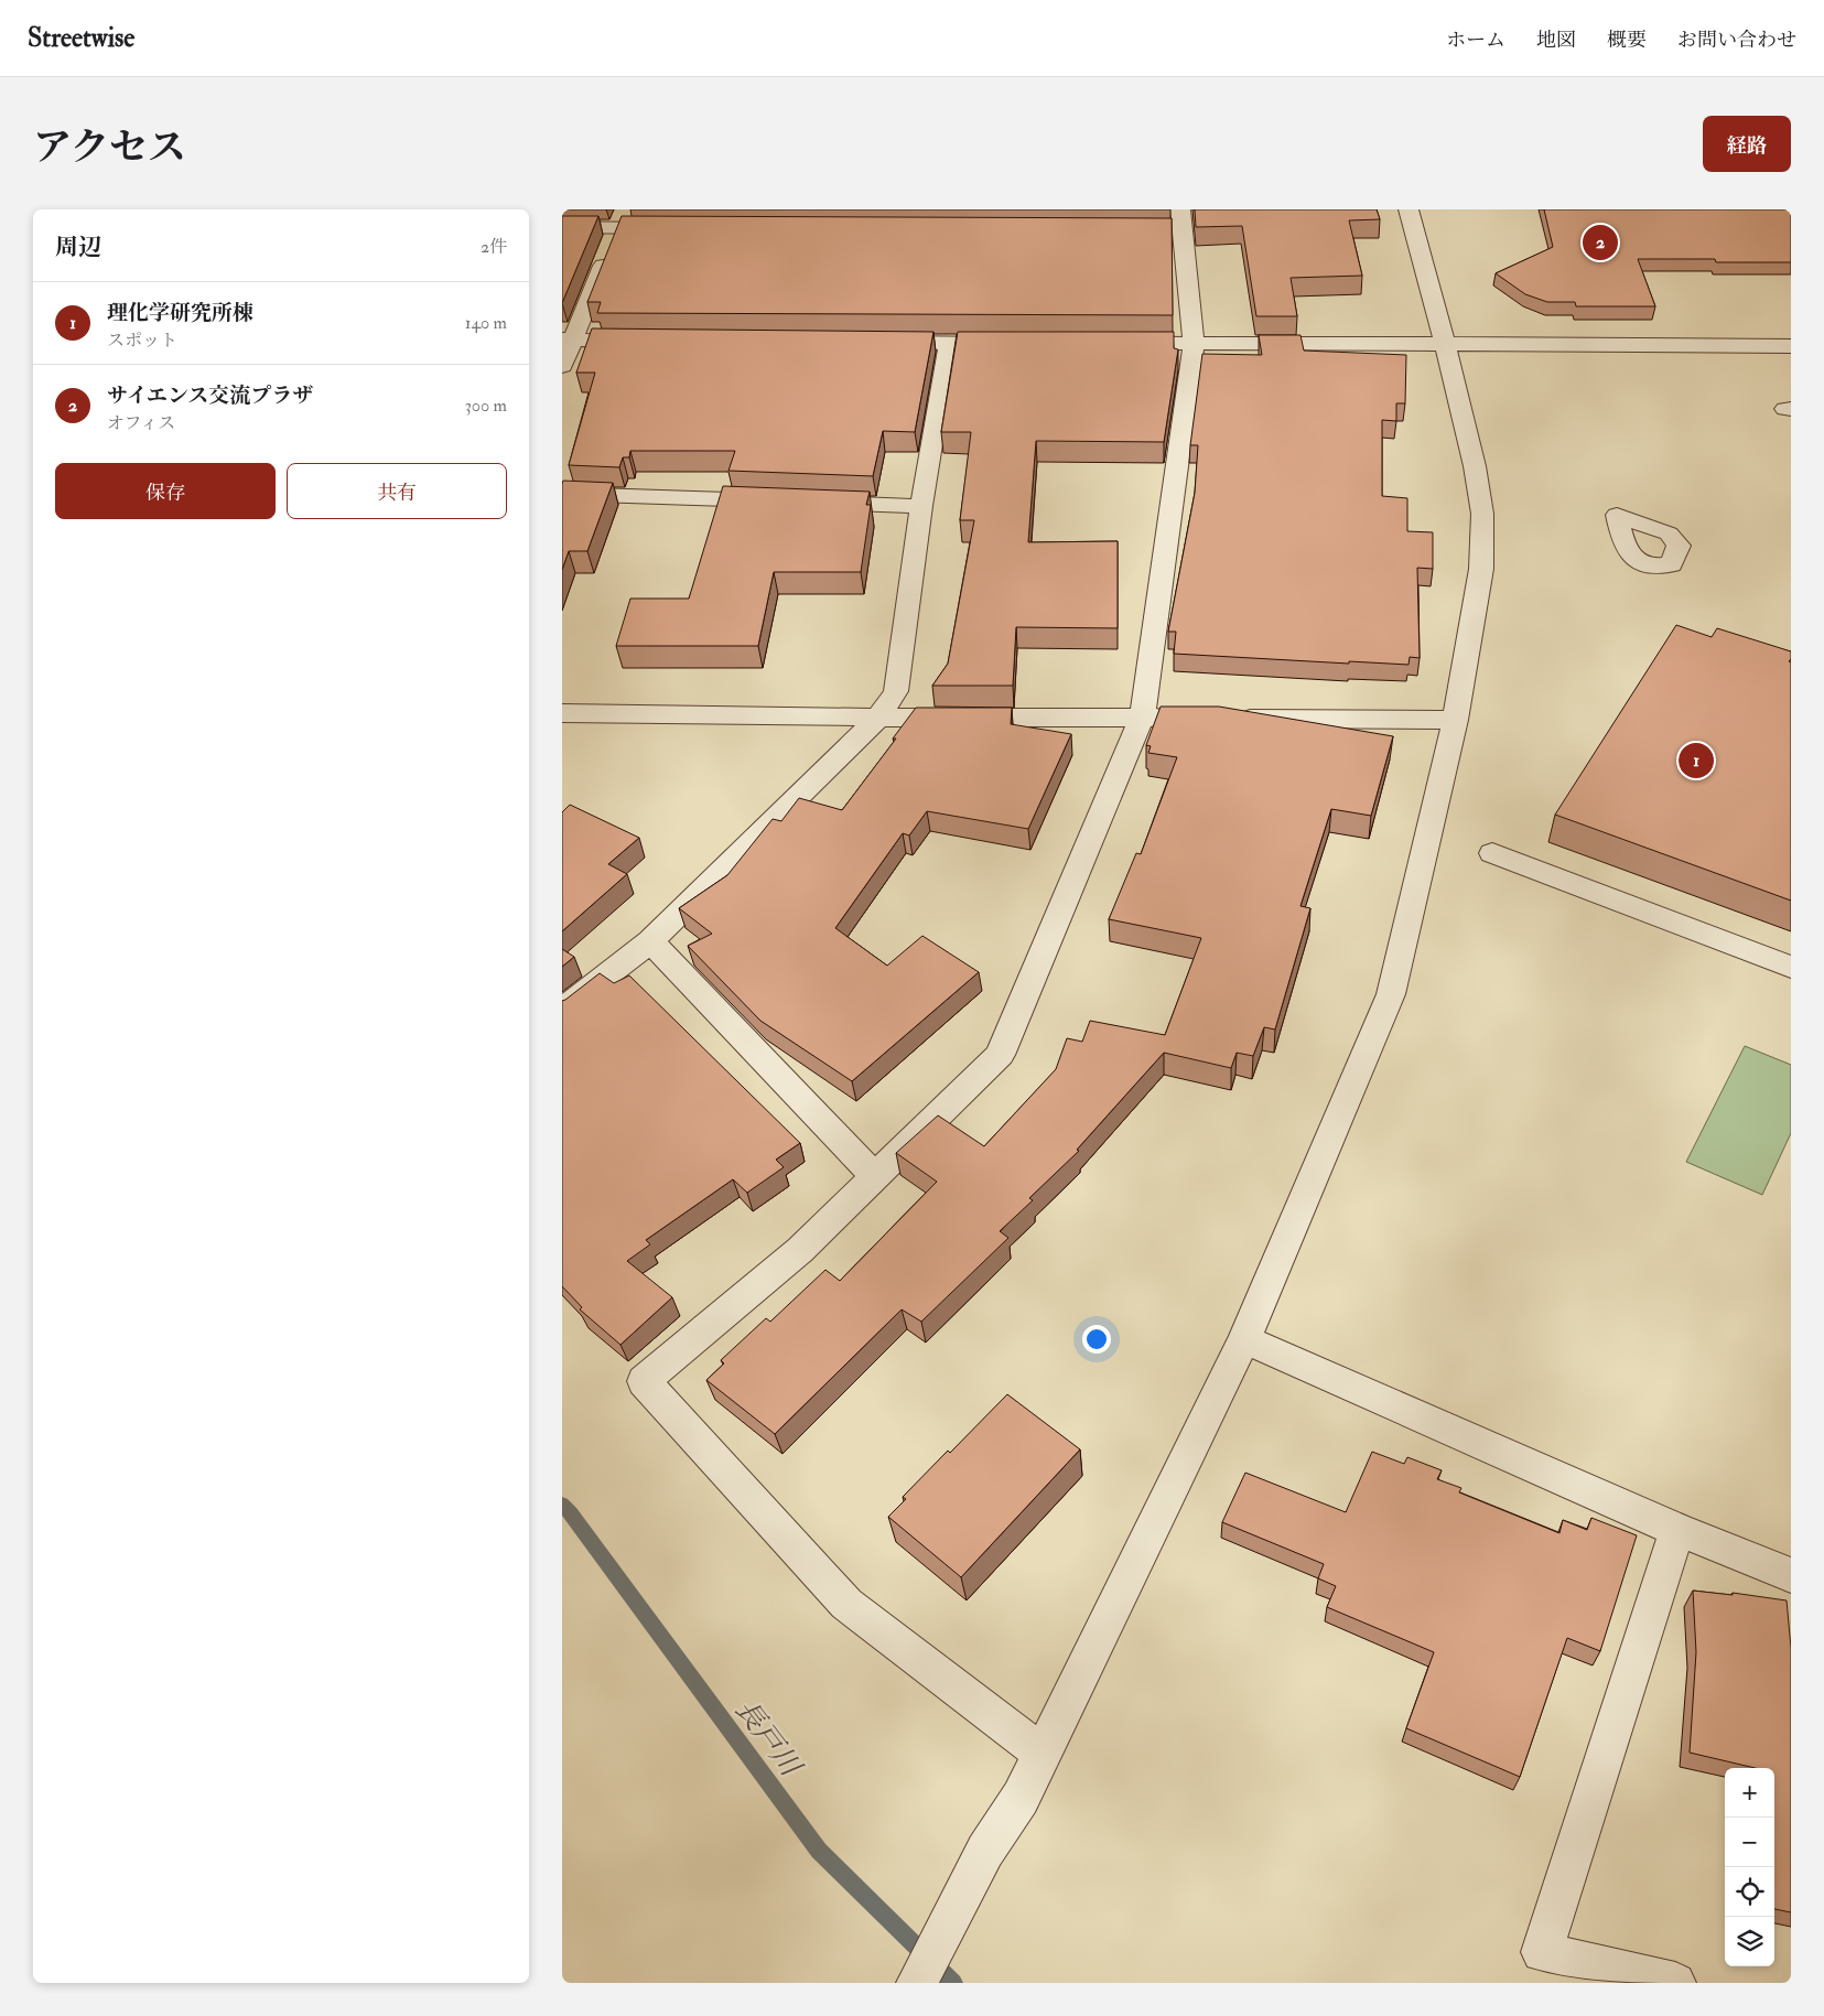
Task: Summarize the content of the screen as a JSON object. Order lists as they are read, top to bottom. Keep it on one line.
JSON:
{"water":["長戸川"],"page":{"header":"Streetwise","nav":["ホーム","地図","概要","お問い合わせ"],"title":"アクセス","buttons":["経路",["保存","共有"]],"heading":["周辺","2件"],"pins":["2","1"],"list":[{"mark":"1","name":"理化学研究所棟","note":"スポット","value":"140 m"},{"mark":"2","name":"サイエンス交流プラザ","note":"オフィス","value":"300 m"}],"map_buttons":["+","−"]}}
